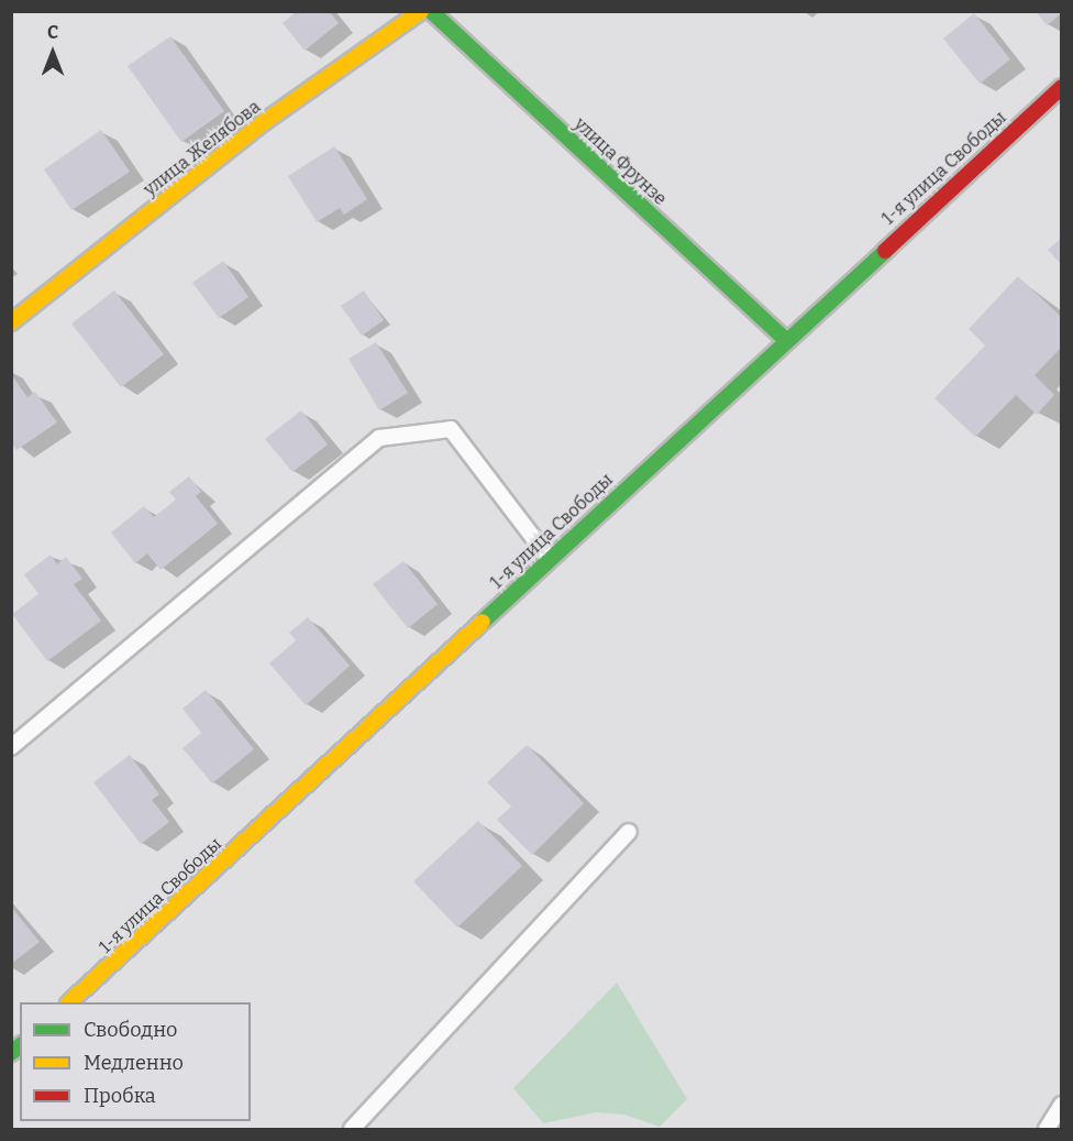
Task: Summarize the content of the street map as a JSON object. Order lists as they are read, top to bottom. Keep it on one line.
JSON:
{"streets":{"street":["улица Желябова","улица Фрунзе","1-я улица Свободы"]},"crossings":[["улица Фрунзе","1-я улица Свободы"]],"legend":["Свободно","Медленно","Пробка"],"north":"top"}
